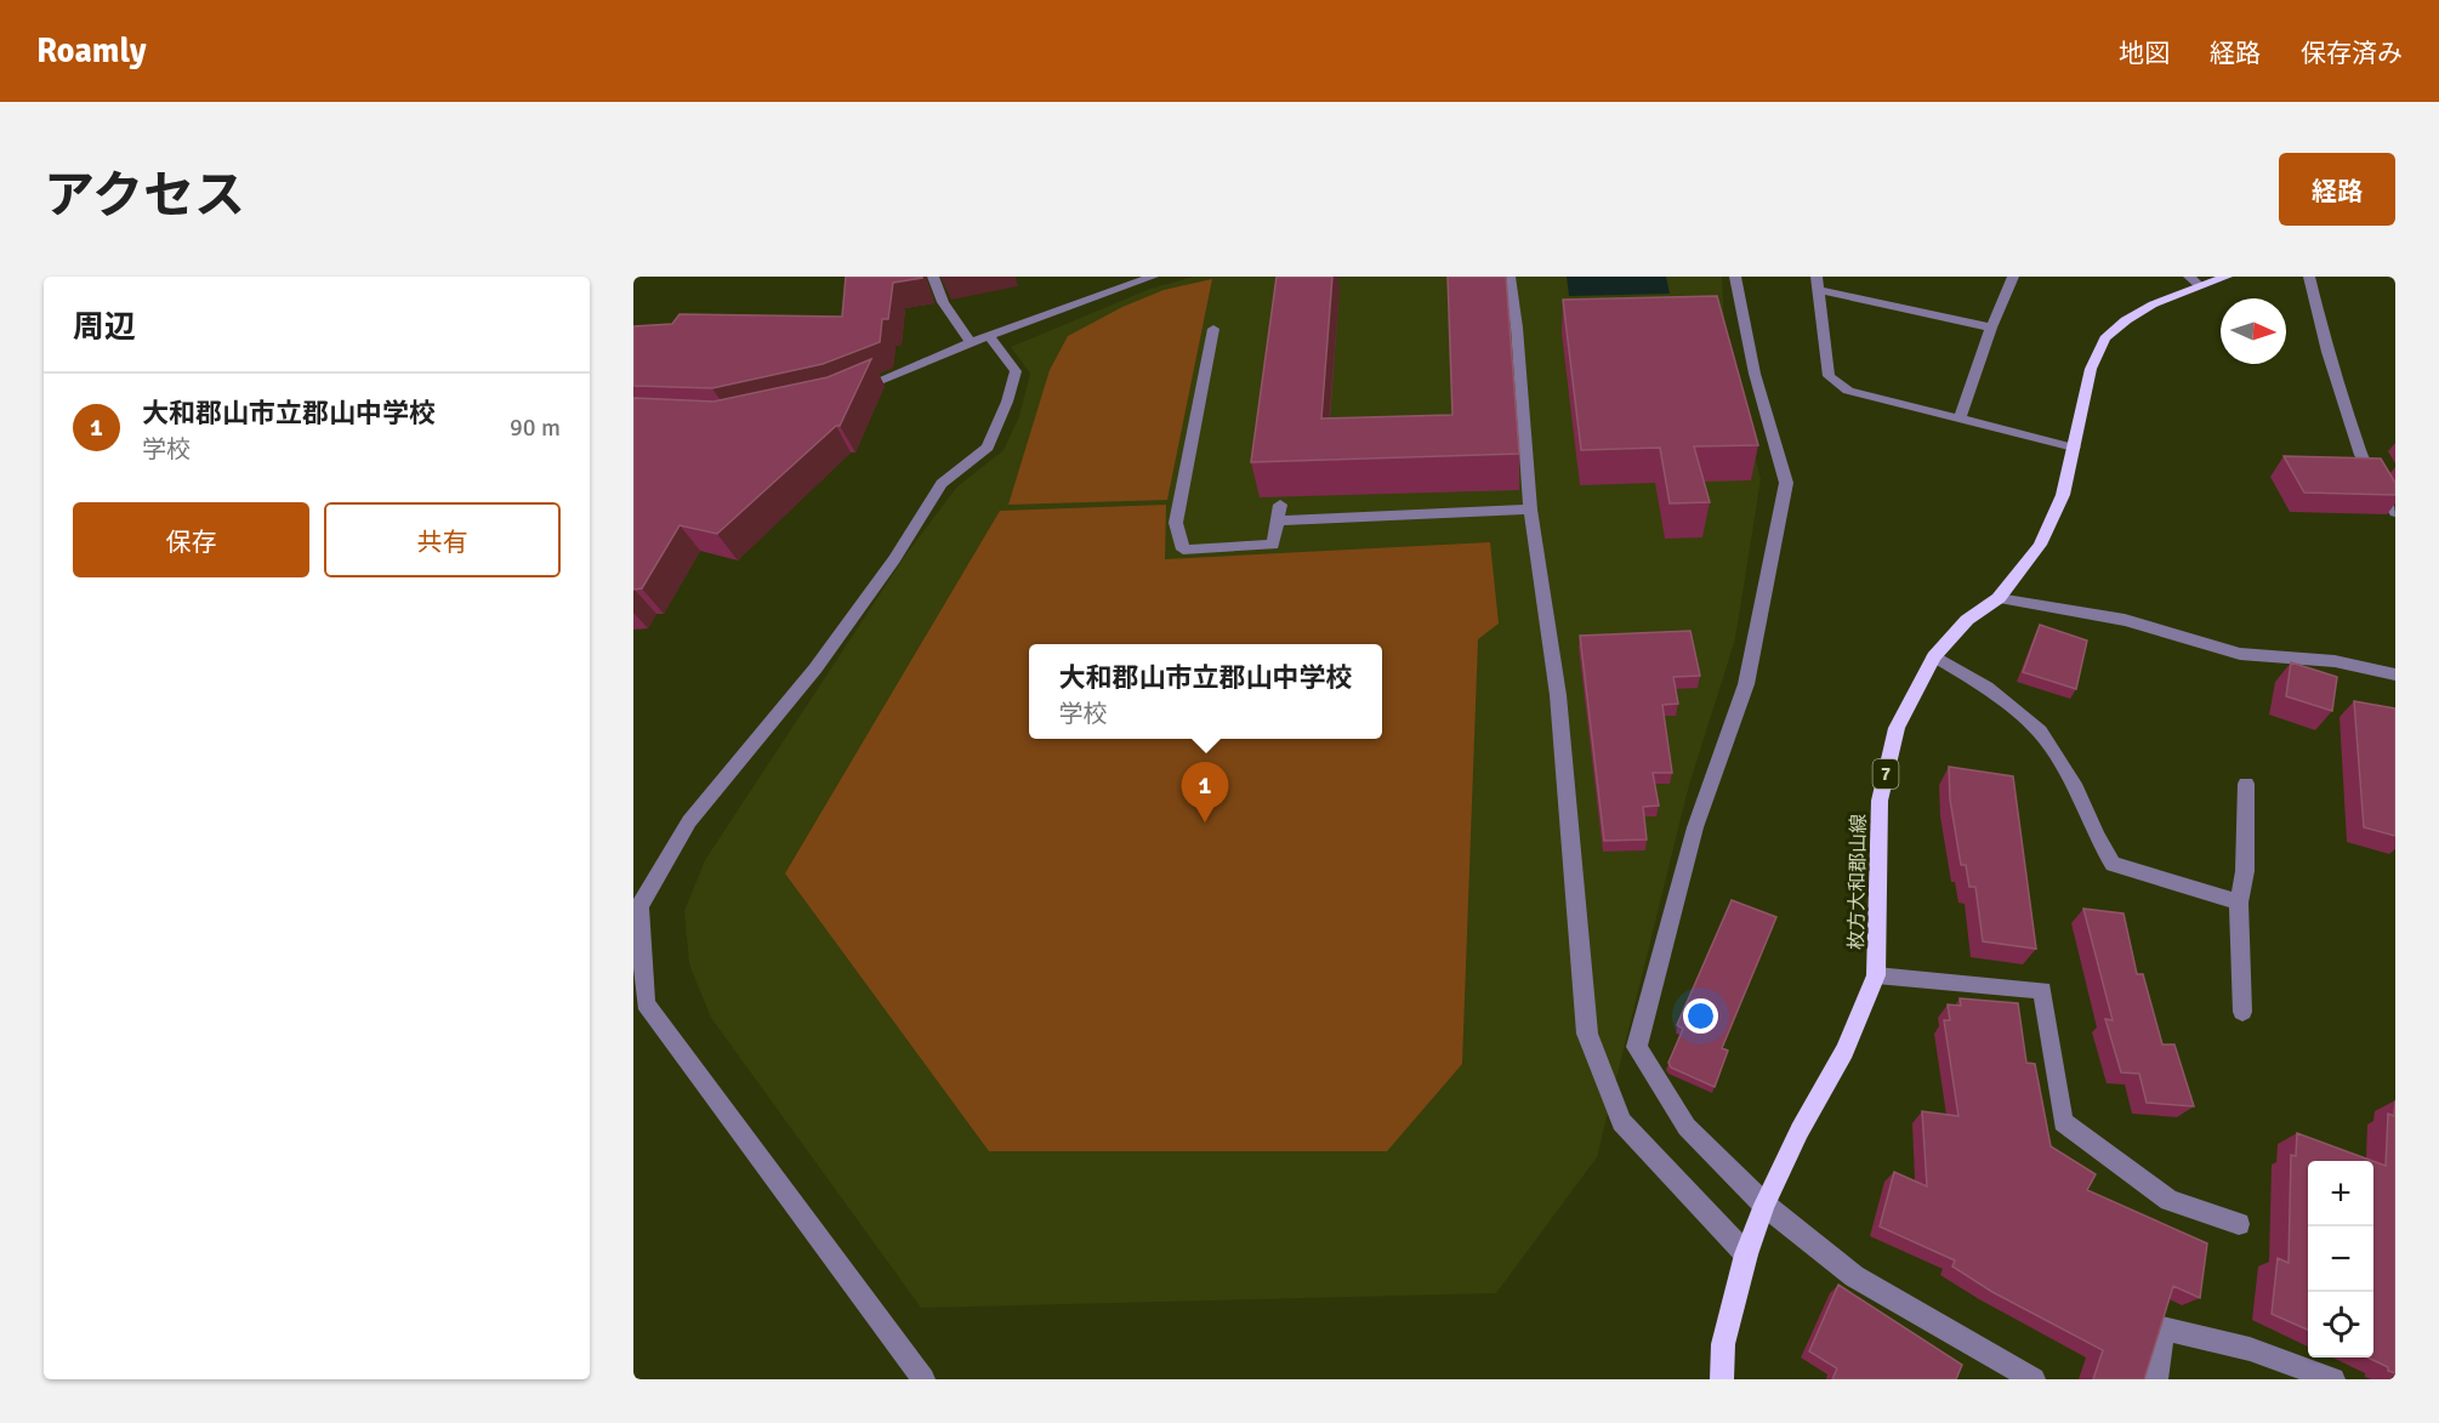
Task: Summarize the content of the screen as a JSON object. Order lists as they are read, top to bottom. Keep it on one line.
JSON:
{"streets":{"main road":["7","枚方大和郡山線"]},"north":"right","page":{"header":"Roamly","nav":["地図","経路","保存済み"],"title":"アクセス","buttons":["経路",["保存","共有"]],"heading":"周辺","list":[{"mark":"1","name":"大和郡山市立郡山中学校","note":"学校","value":"90 m"}],"popup":["大和郡山市立郡山中学校","学校"],"pins":"1","map_buttons":["+","−"]}}
